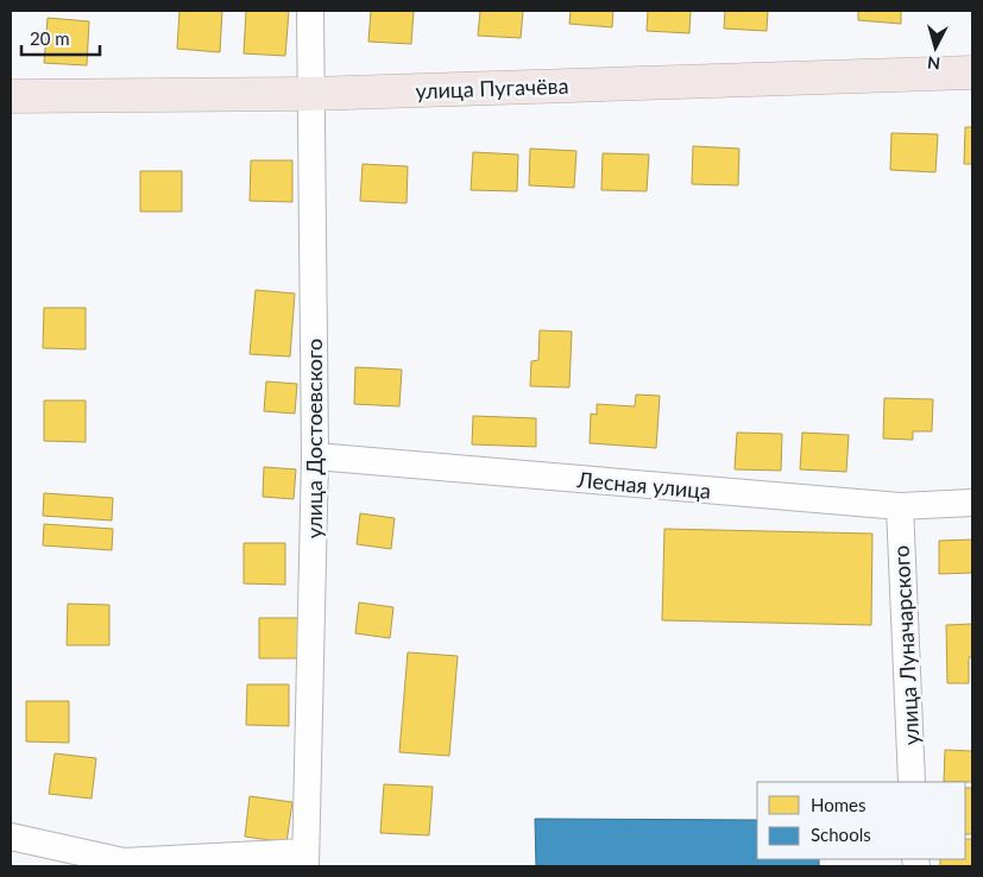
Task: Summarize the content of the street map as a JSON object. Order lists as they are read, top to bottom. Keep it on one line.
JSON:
{"streets":{"main road":["улица Пугачёва"],"street":["улица Достоевского","Лесная улица","улица Луначарского"]},"crossings":[["улица Пугачёва","улица Достоевского"],["улица Достоевского","Лесная улица"],["Лесная улица","улица Луначарского"]],"legend":["Homes","Schools"],"scale_bar":"20 m","north":"bottom"}
